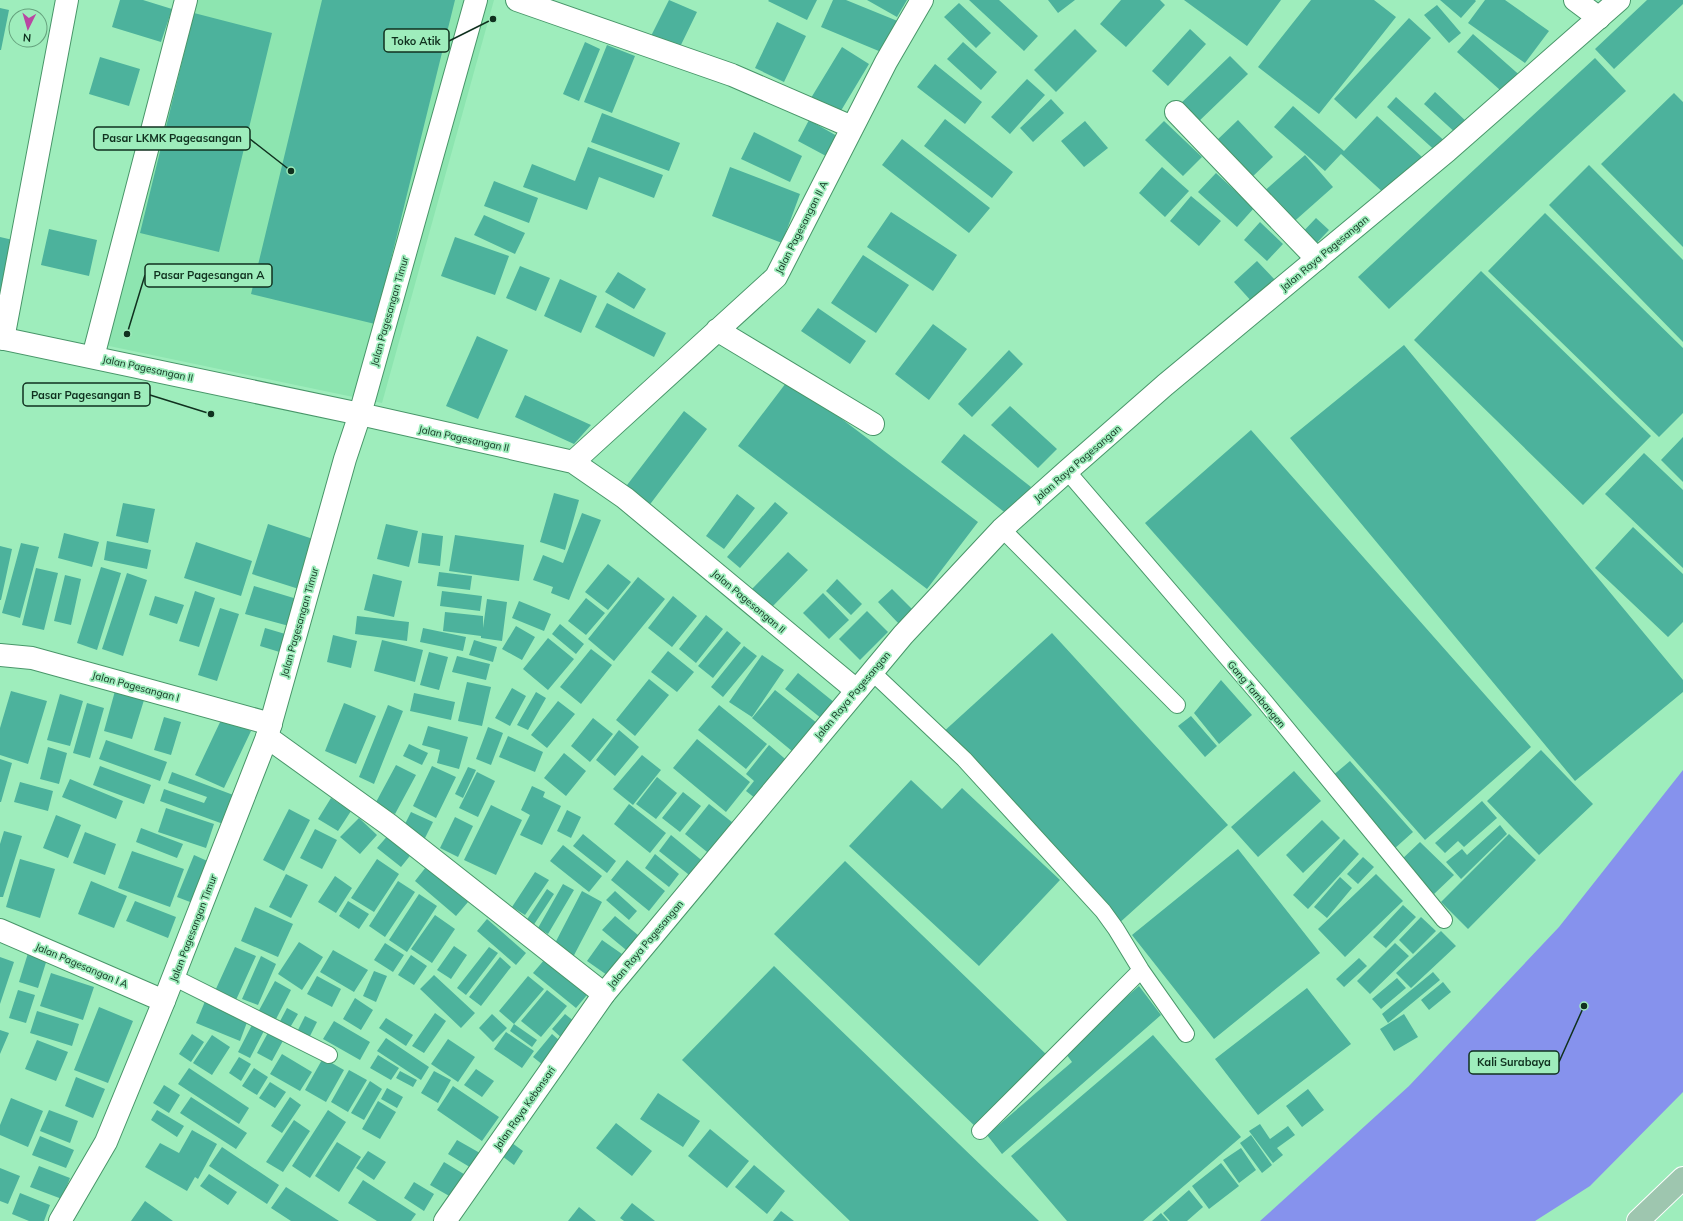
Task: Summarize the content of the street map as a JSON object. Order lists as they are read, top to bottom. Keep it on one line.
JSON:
{"streets":{"street":["Jalan Pagesangan II A","Jalan Raya Pagesangan","Jalan Pagesangan Timur","Jalan Pagesangan II","Jalan Pagesangan I","Jalan Pagesangan I A","Jalan Raya Kebonsari"],"lane":["Gang Tambangan"]},"crossings":[["Jalan Pagesangan II A","Jalan Pagesangan II"],["Jalan Raya Pagesangan","Jalan Pagesangan II"],["Jalan Raya Pagesangan","Gang Tambangan"],["Jalan Raya Pagesangan","Jalan Raya Kebonsari"],["Jalan Pagesangan Timur","Jalan Pagesangan II"],["Jalan Pagesangan Timur","Jalan Pagesangan I"],["Jalan Pagesangan Timur","Jalan Pagesangan I A"]],"places":["Toko Atik","Pasar LKMK Pageasangan","Pasar Pagesangan A","Pasar Pagesangan B","Kali Surabaya"],"north":"bottom"}
